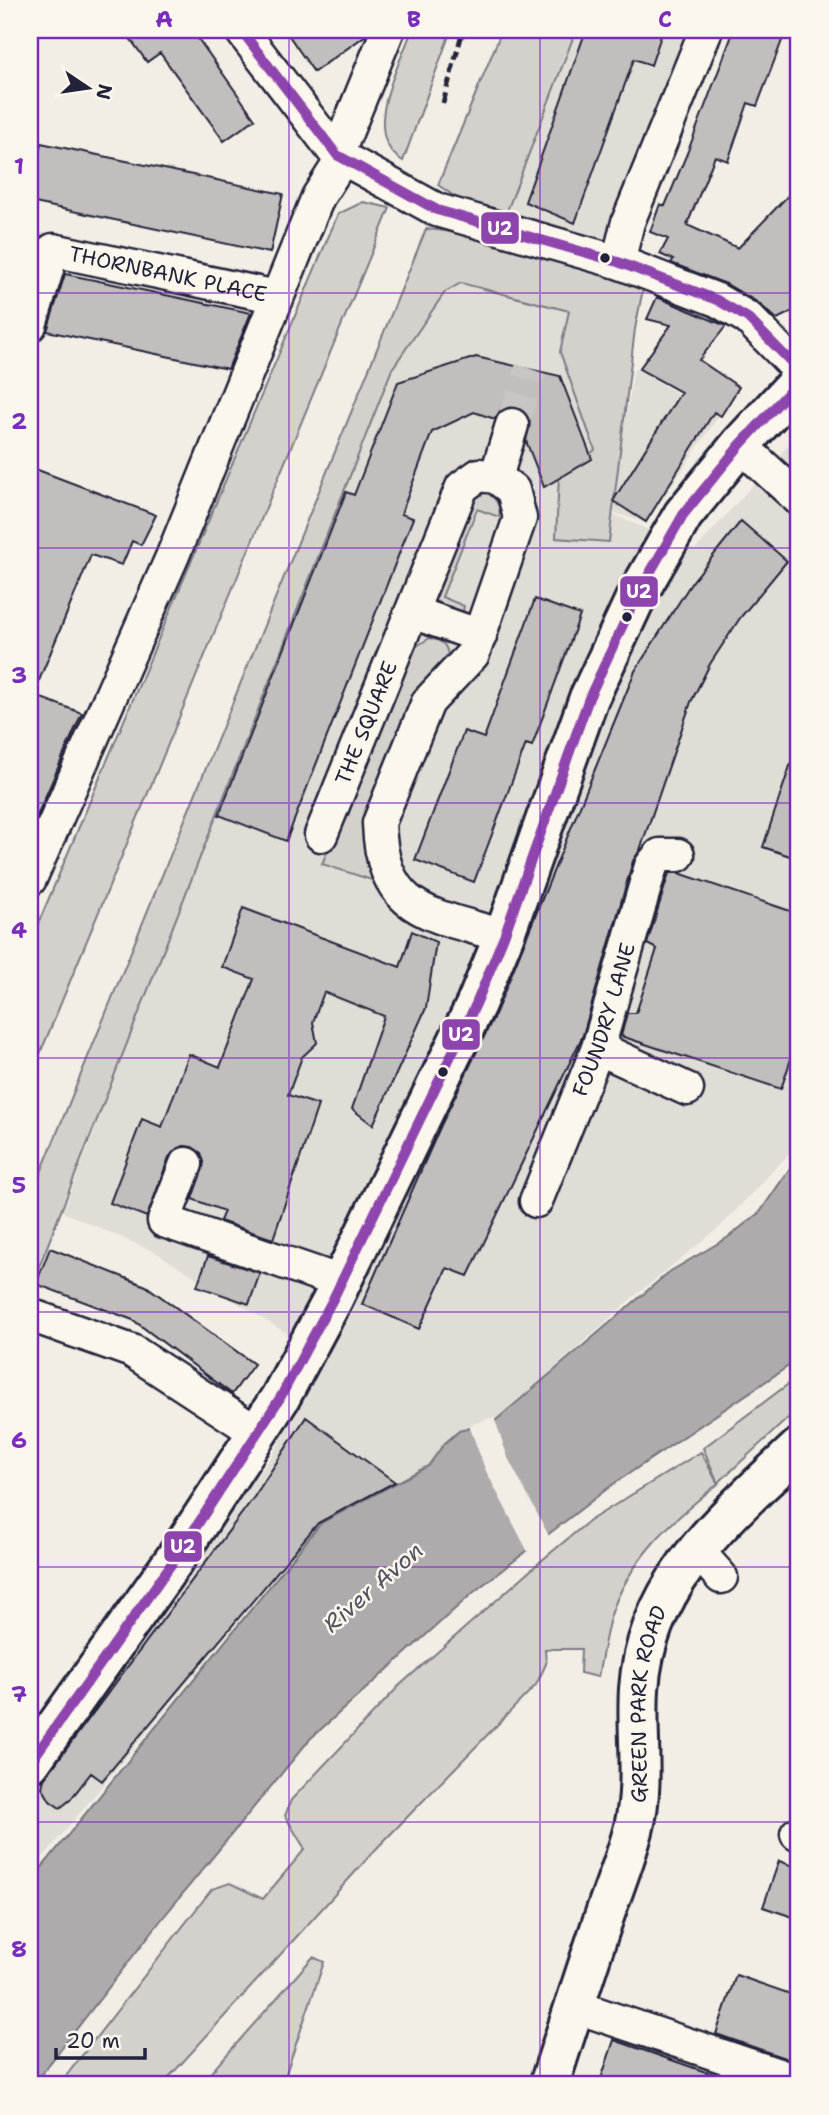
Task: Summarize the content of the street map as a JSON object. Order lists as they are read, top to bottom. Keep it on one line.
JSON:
{"streets":{"main road":["GREEN PARK ROAD"],"street":["THORNBANK PLACE","THE SQUARE","FOUNDRY LANE"]},"water":["River Avon"],"lines":["transit line U2"],"scale_bar":"20 m","north":"right","grid":{"columns":["A","B","C"],"rows":["1","2","3","4","5","6","7","8"]}}
